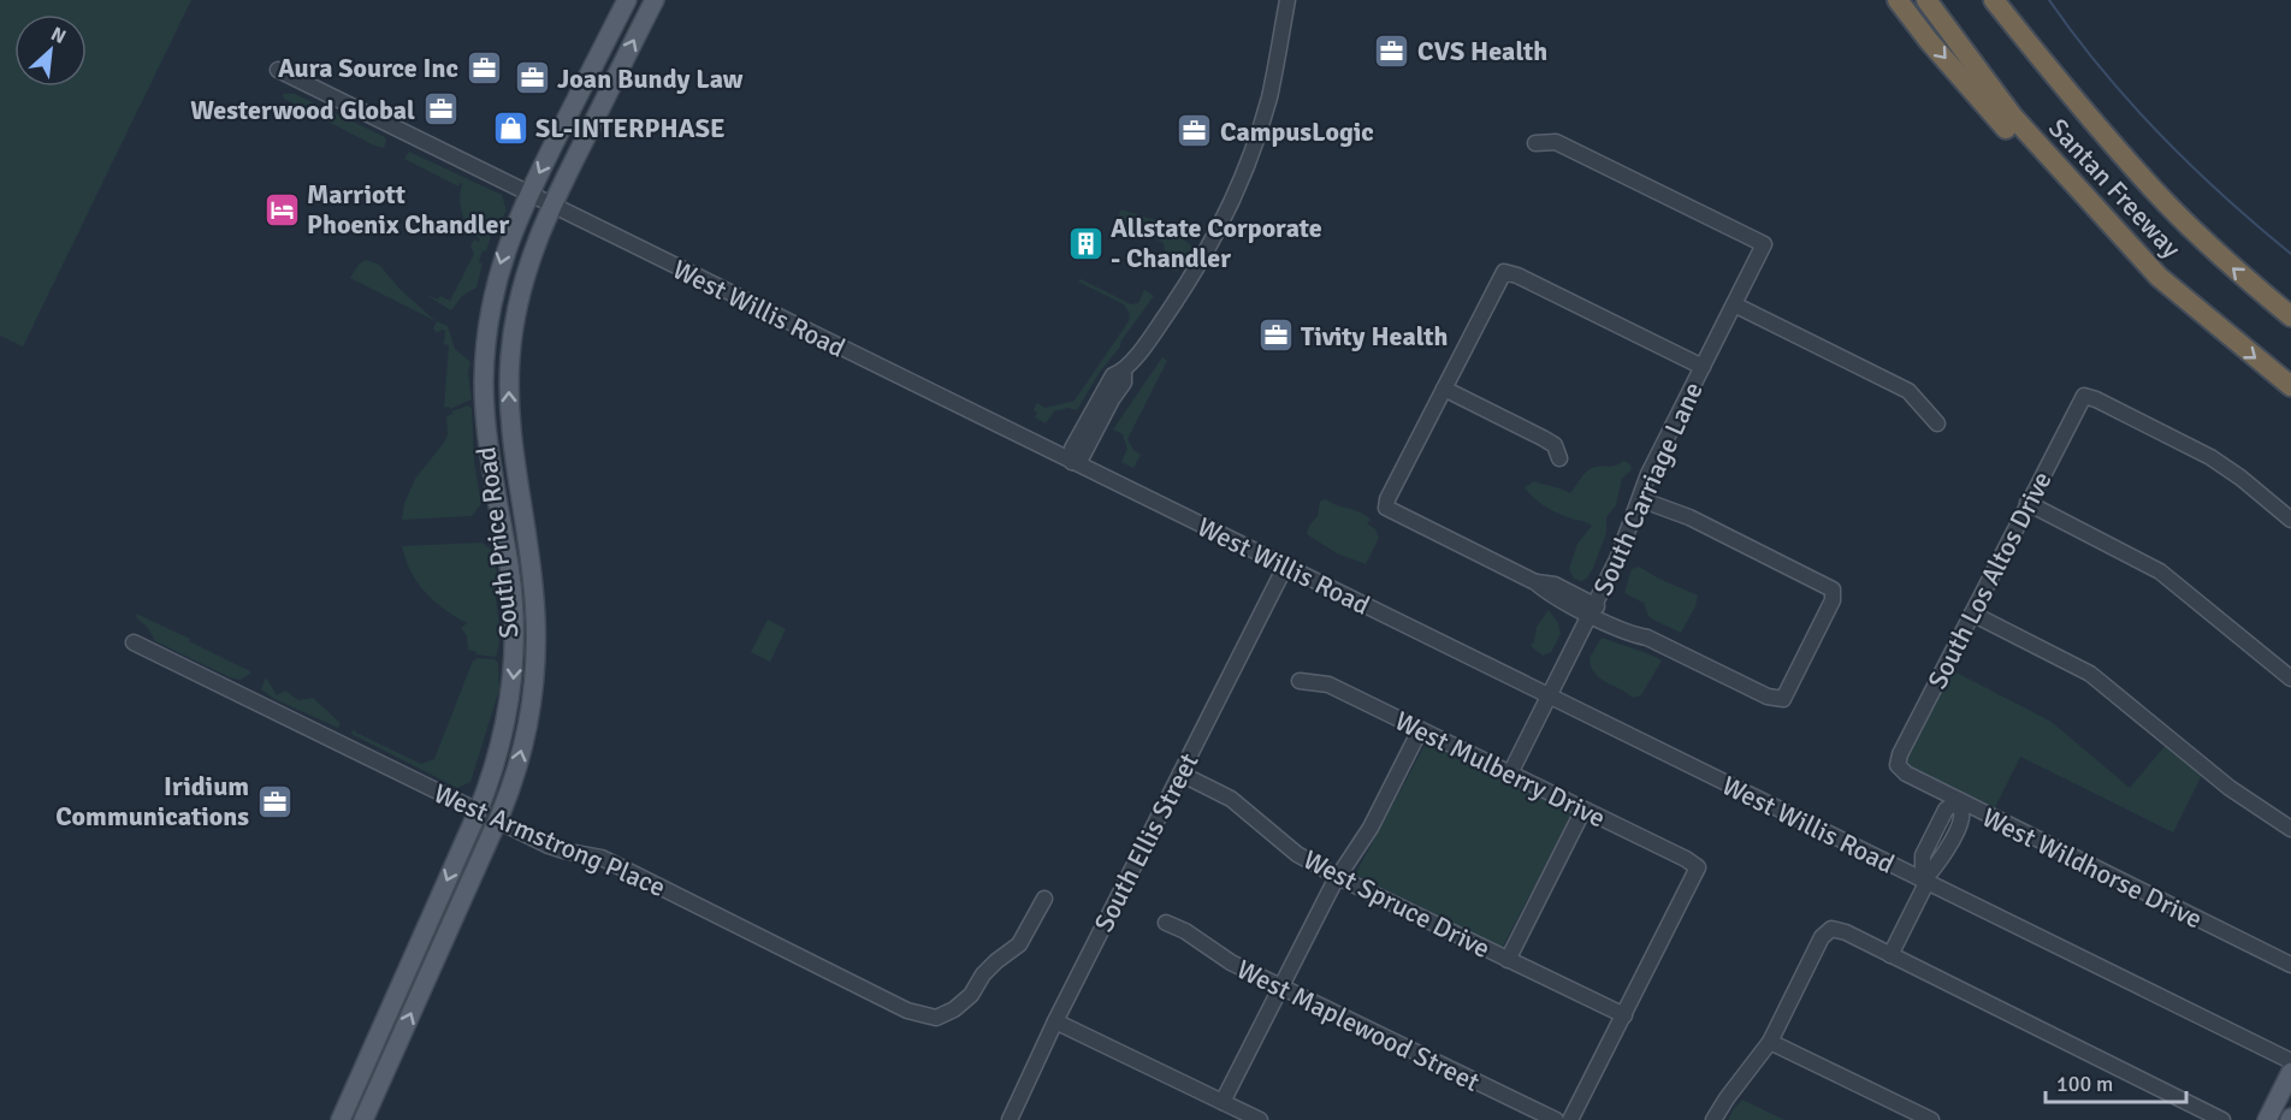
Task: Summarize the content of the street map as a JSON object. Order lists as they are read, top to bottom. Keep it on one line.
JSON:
{"streets":{"highway":["Santan Freeway"],"main road":["South Price Road"],"street":["West Willis Road","South Carriage Lane","South Los Altos Drive","West Mulberry Drive","West Armstrong Place","South Ellis Street","West Wildhorse Drive","West Spruce Drive","West Maplewood Street"]},"crossings":[["West Willis Road","South Carriage Lane"],["West Willis Road","South Price Road"],["West Willis Road","South Ellis Street"],["South Carriage Lane","West Mulberry Drive"],["South Price Road","West Armstrong Place"],["South Los Altos Drive","West Wildhorse Drive"],["West Mulberry Drive","West Spruce Drive"],["South Ellis Street","West Spruce Drive"]],"places":{"office":["CVS Health","Aura Source Inc","Joan Bundy Law","Westerwood Global","CampusLogic","Tivity Health","Iridium Communications"],"shop":["SL-INTERPHASE"],"hotel":["Marriott Phoenix Chandler"],"building":["Allstate Corporate - Chandler"]},"scale_bar":"100 m","north":"top right"}
